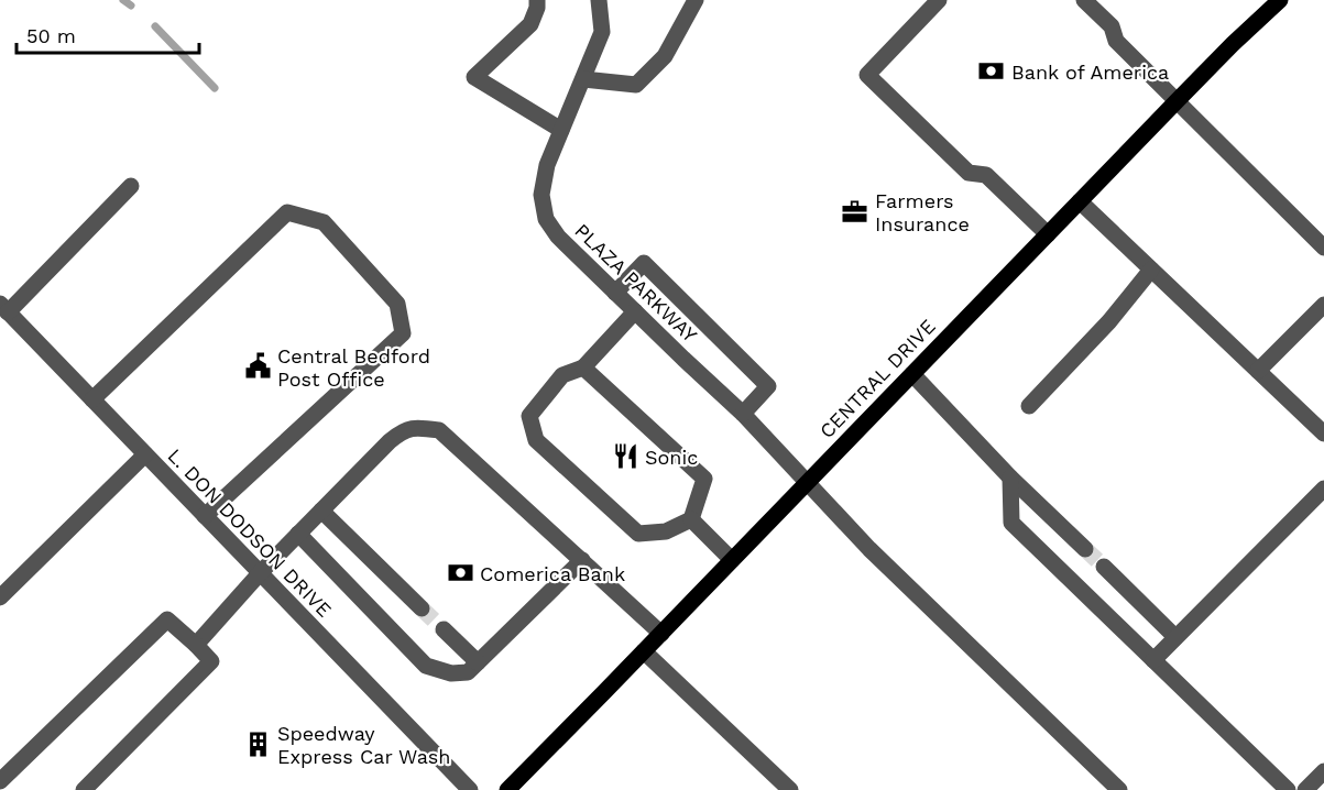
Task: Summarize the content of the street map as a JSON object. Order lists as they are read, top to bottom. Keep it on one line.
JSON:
{"streets":{"main road":["CENTRAL DRIVE"],"street":["PLAZA PARKWAY","L. DON DODSON DRIVE"]},"crossings":[["PLAZA PARKWAY","CENTRAL DRIVE"]],"places":{"bank":["Bank of America","Comerica Bank"],"office":["Farmers Insurance"],"public building":["Central Bedford Post Office"],"restaurant":["Sonic"],"building":["Speedway Express Car Wash"]},"scale_bar":"50 m"}
